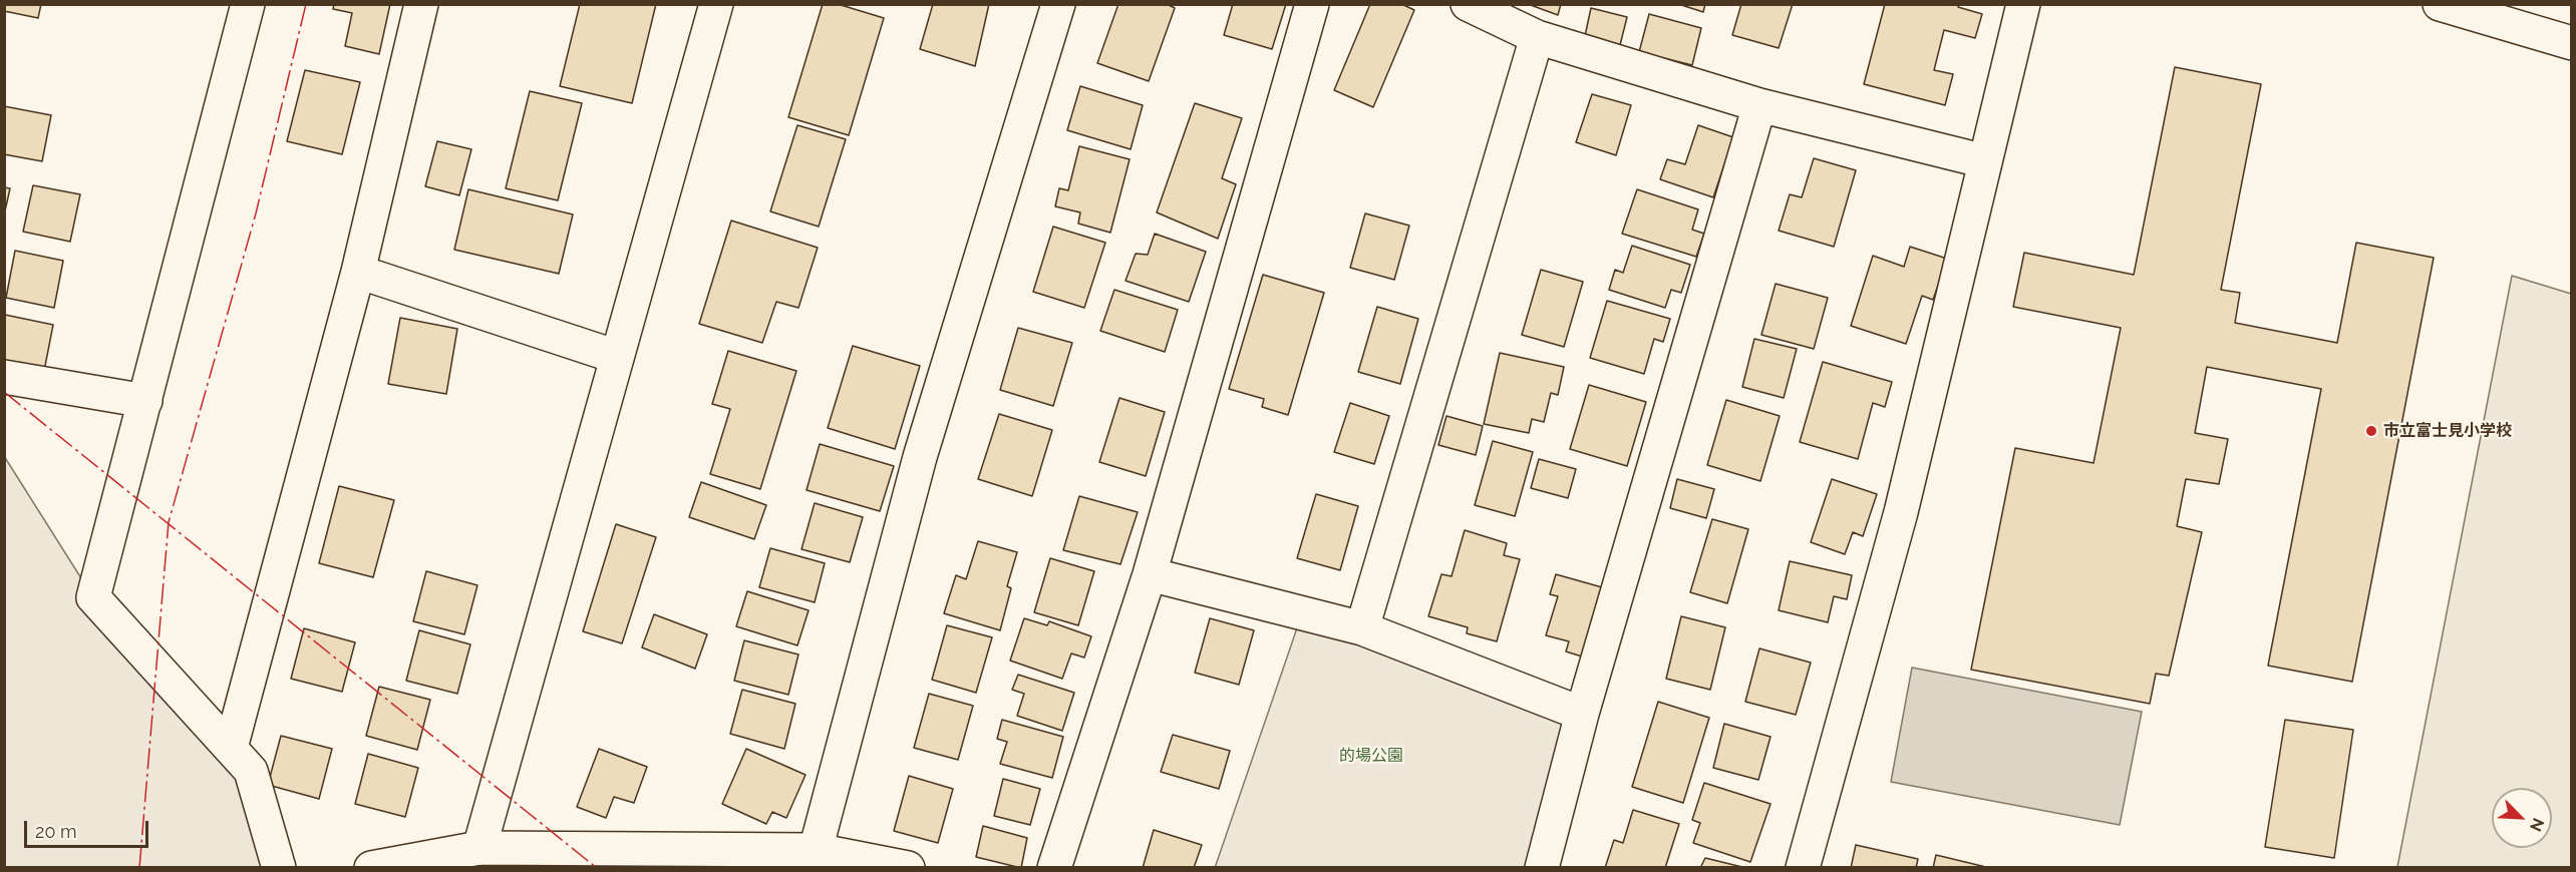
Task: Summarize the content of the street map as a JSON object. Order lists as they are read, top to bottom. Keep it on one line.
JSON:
{"parks":["的場公園"],"places":["市立富士見小学校"],"scale_bar":"20 m","north":"bottom right"}
